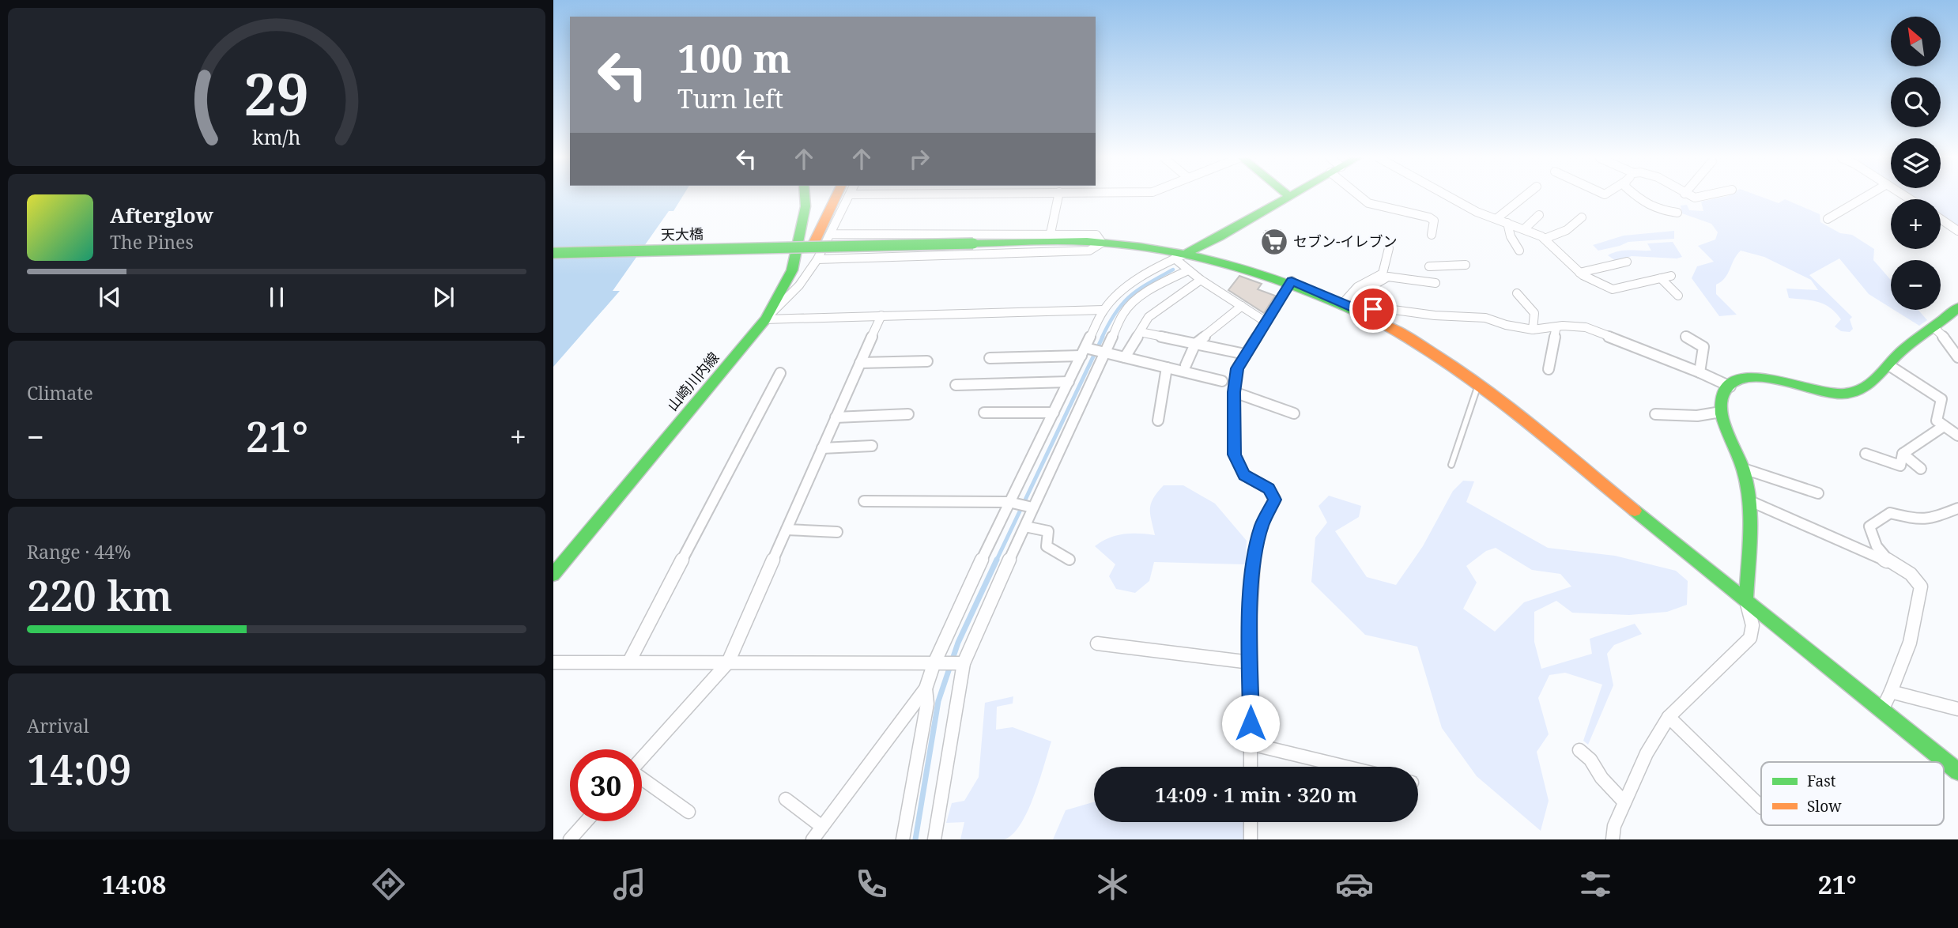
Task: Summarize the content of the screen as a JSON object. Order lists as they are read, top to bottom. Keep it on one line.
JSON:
{"streets":{"street":["天大橋","山崎川内線"]},"places":{"supermarket":["セブン-イレブン"]},"legend":["Fast","Slow"],"north":"top left","page":{"map_buttons":["+","−"],"turn":["100 m","Turn left"],"song":["Afterglow","The Pines"],"tile":["Climate",["Range · 44%","220 km"],["Arrival","14:09"]],"heat":["−","21°","+"],"limit":"30","trip":"14:09 · 1 min · 320 m","tabs":["14:08","21°"],"gauge":["29","km/h"]}}
